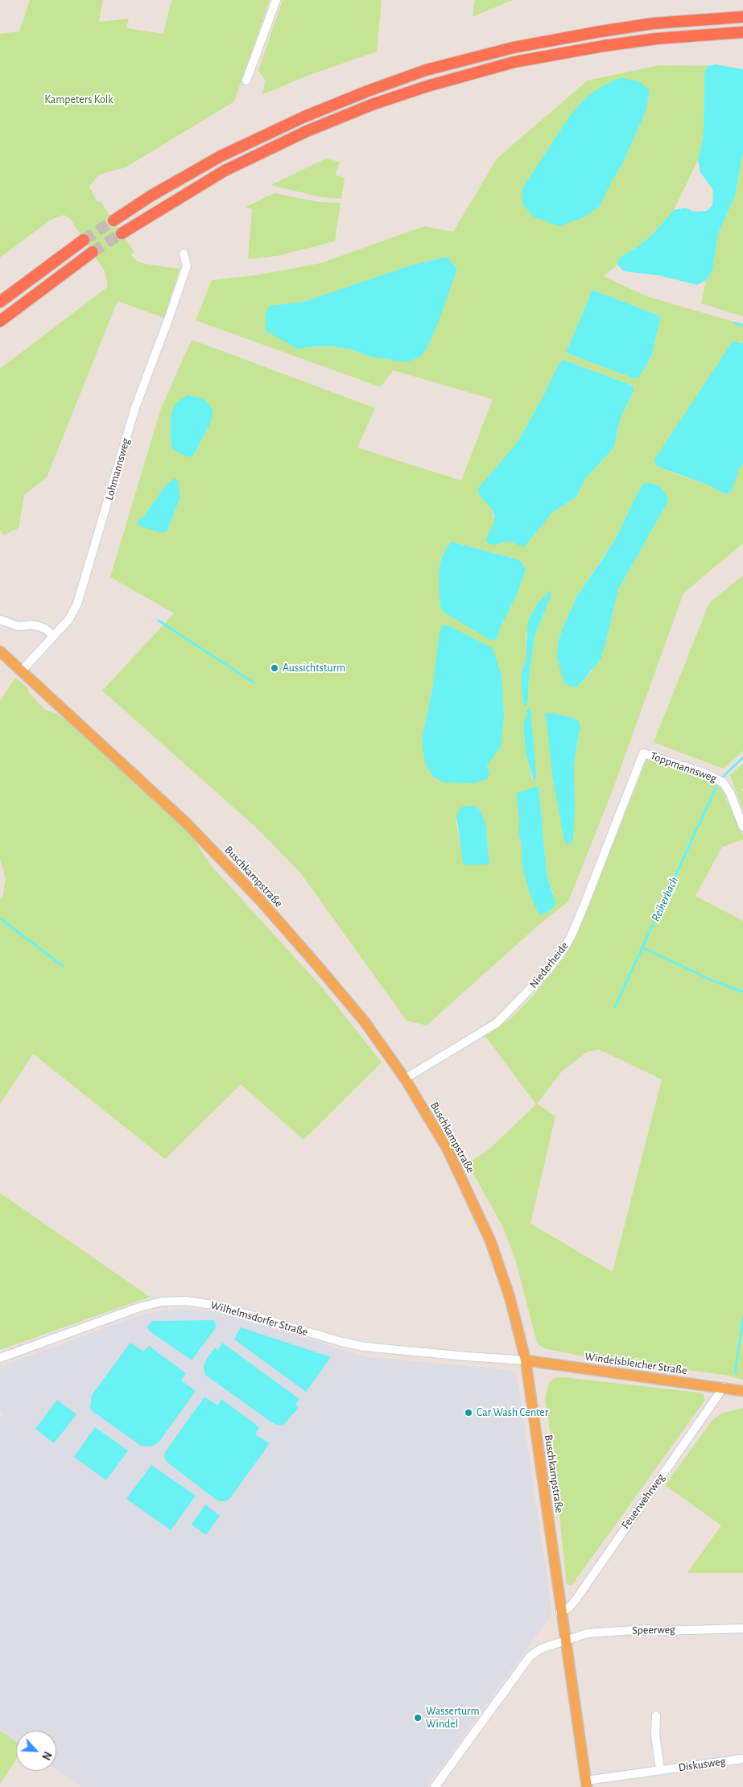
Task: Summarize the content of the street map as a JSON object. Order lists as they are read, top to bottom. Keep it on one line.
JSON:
{"streets":{"main road":["Buschkampstraße","Windelsbleicher Straße"],"street":["Lohmannsweg","Toppmannsweg","Niederheide","Wilhelmsdorfer Straße","Feuerwehrweg","Speerweg","Diskusweg"]},"crossings":[["Lohmannsweg","Buschkampstraße"],["Toppmannsweg","Niederheide"],["Buschkampstraße","Niederheide"],["Buschkampstraße","Wilhelmsdorfer Straße"],["Buschkampstraße","Windelsbleicher Straße"],["Buschkampstraße","Feuerwehrweg"],["Buschkampstraße","Speerweg"],["Buschkampstraße","Diskusweg"],["Wilhelmsdorfer Straße","Windelsbleicher Straße"],["Windelsbleicher Straße","Feuerwehrweg"]],"water":["Reiherbach"],"parks":["Kampeters Kolk"],"places":["Aussichtsturm","Car Wash Center","Wasserturm Windel"],"north":"bottom right"}
